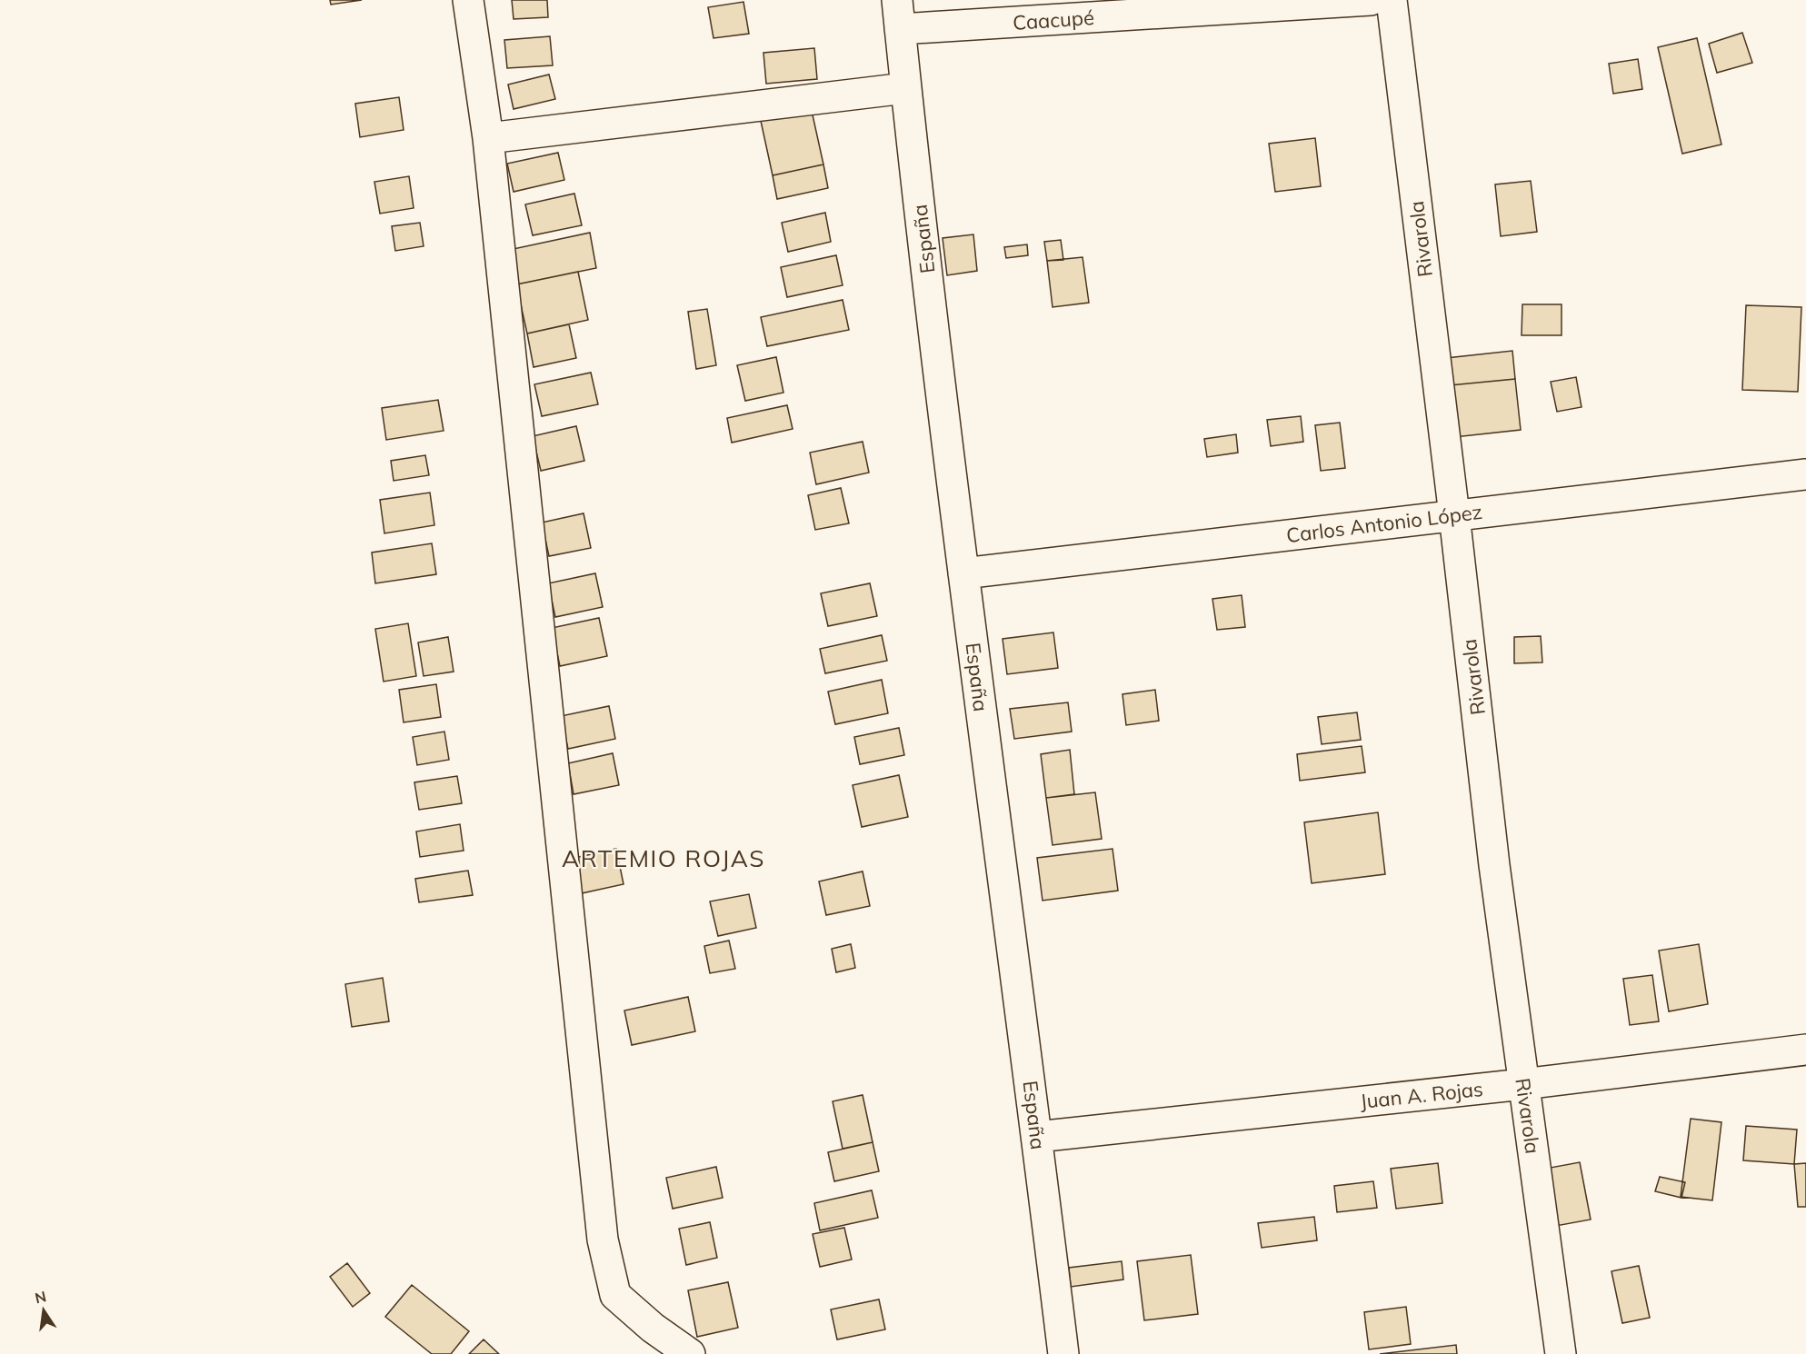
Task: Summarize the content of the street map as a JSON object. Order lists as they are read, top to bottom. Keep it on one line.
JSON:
{"streets":{"street":["Caacupé","España","Rivarola","Carlos Antonio López","Juan A. Rojas"]},"crossings":[["Caacupé","España"],["España","Carlos Antonio López"],["España","Juan A. Rojas"],["Rivarola","Carlos Antonio López"],["Rivarola","Juan A. Rojas"]],"districts":["ARTEMIO ROJAS"],"north":"top"}
